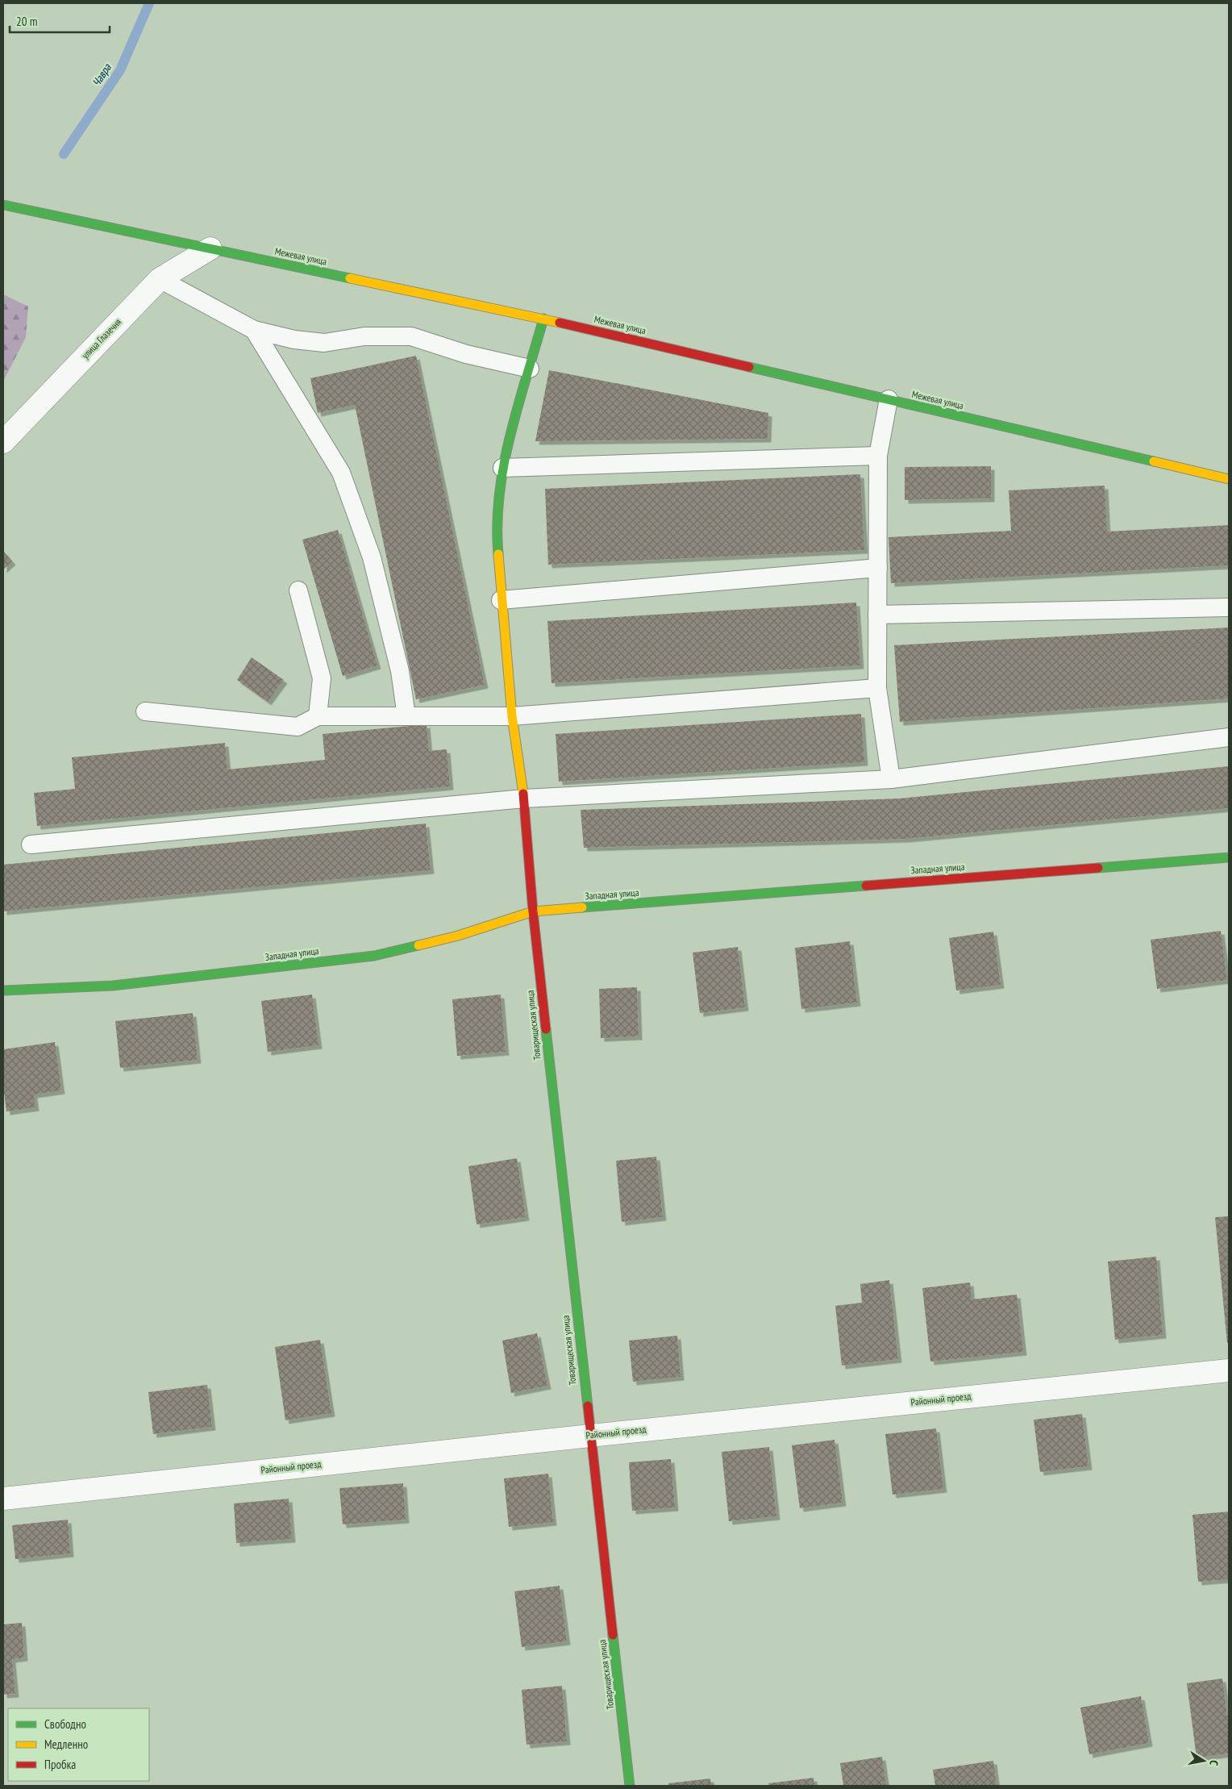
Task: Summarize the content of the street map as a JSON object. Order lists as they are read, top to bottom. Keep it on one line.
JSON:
{"streets":{"street":["Межевая улица","улица Глазечня","Западная улица","Товарищеская улица","Районный проезд"]},"crossings":[["Межевая улица","улица Глазечня"],["Межевая улица","Товарищеская улица"],["Западная улица","Товарищеская улица"],["Товарищеская улица","Районный проезд"]],"water":["Чавра"],"legend":["Свободно","Медленно","Пробка"],"scale_bar":"20 m","north":"right"}
